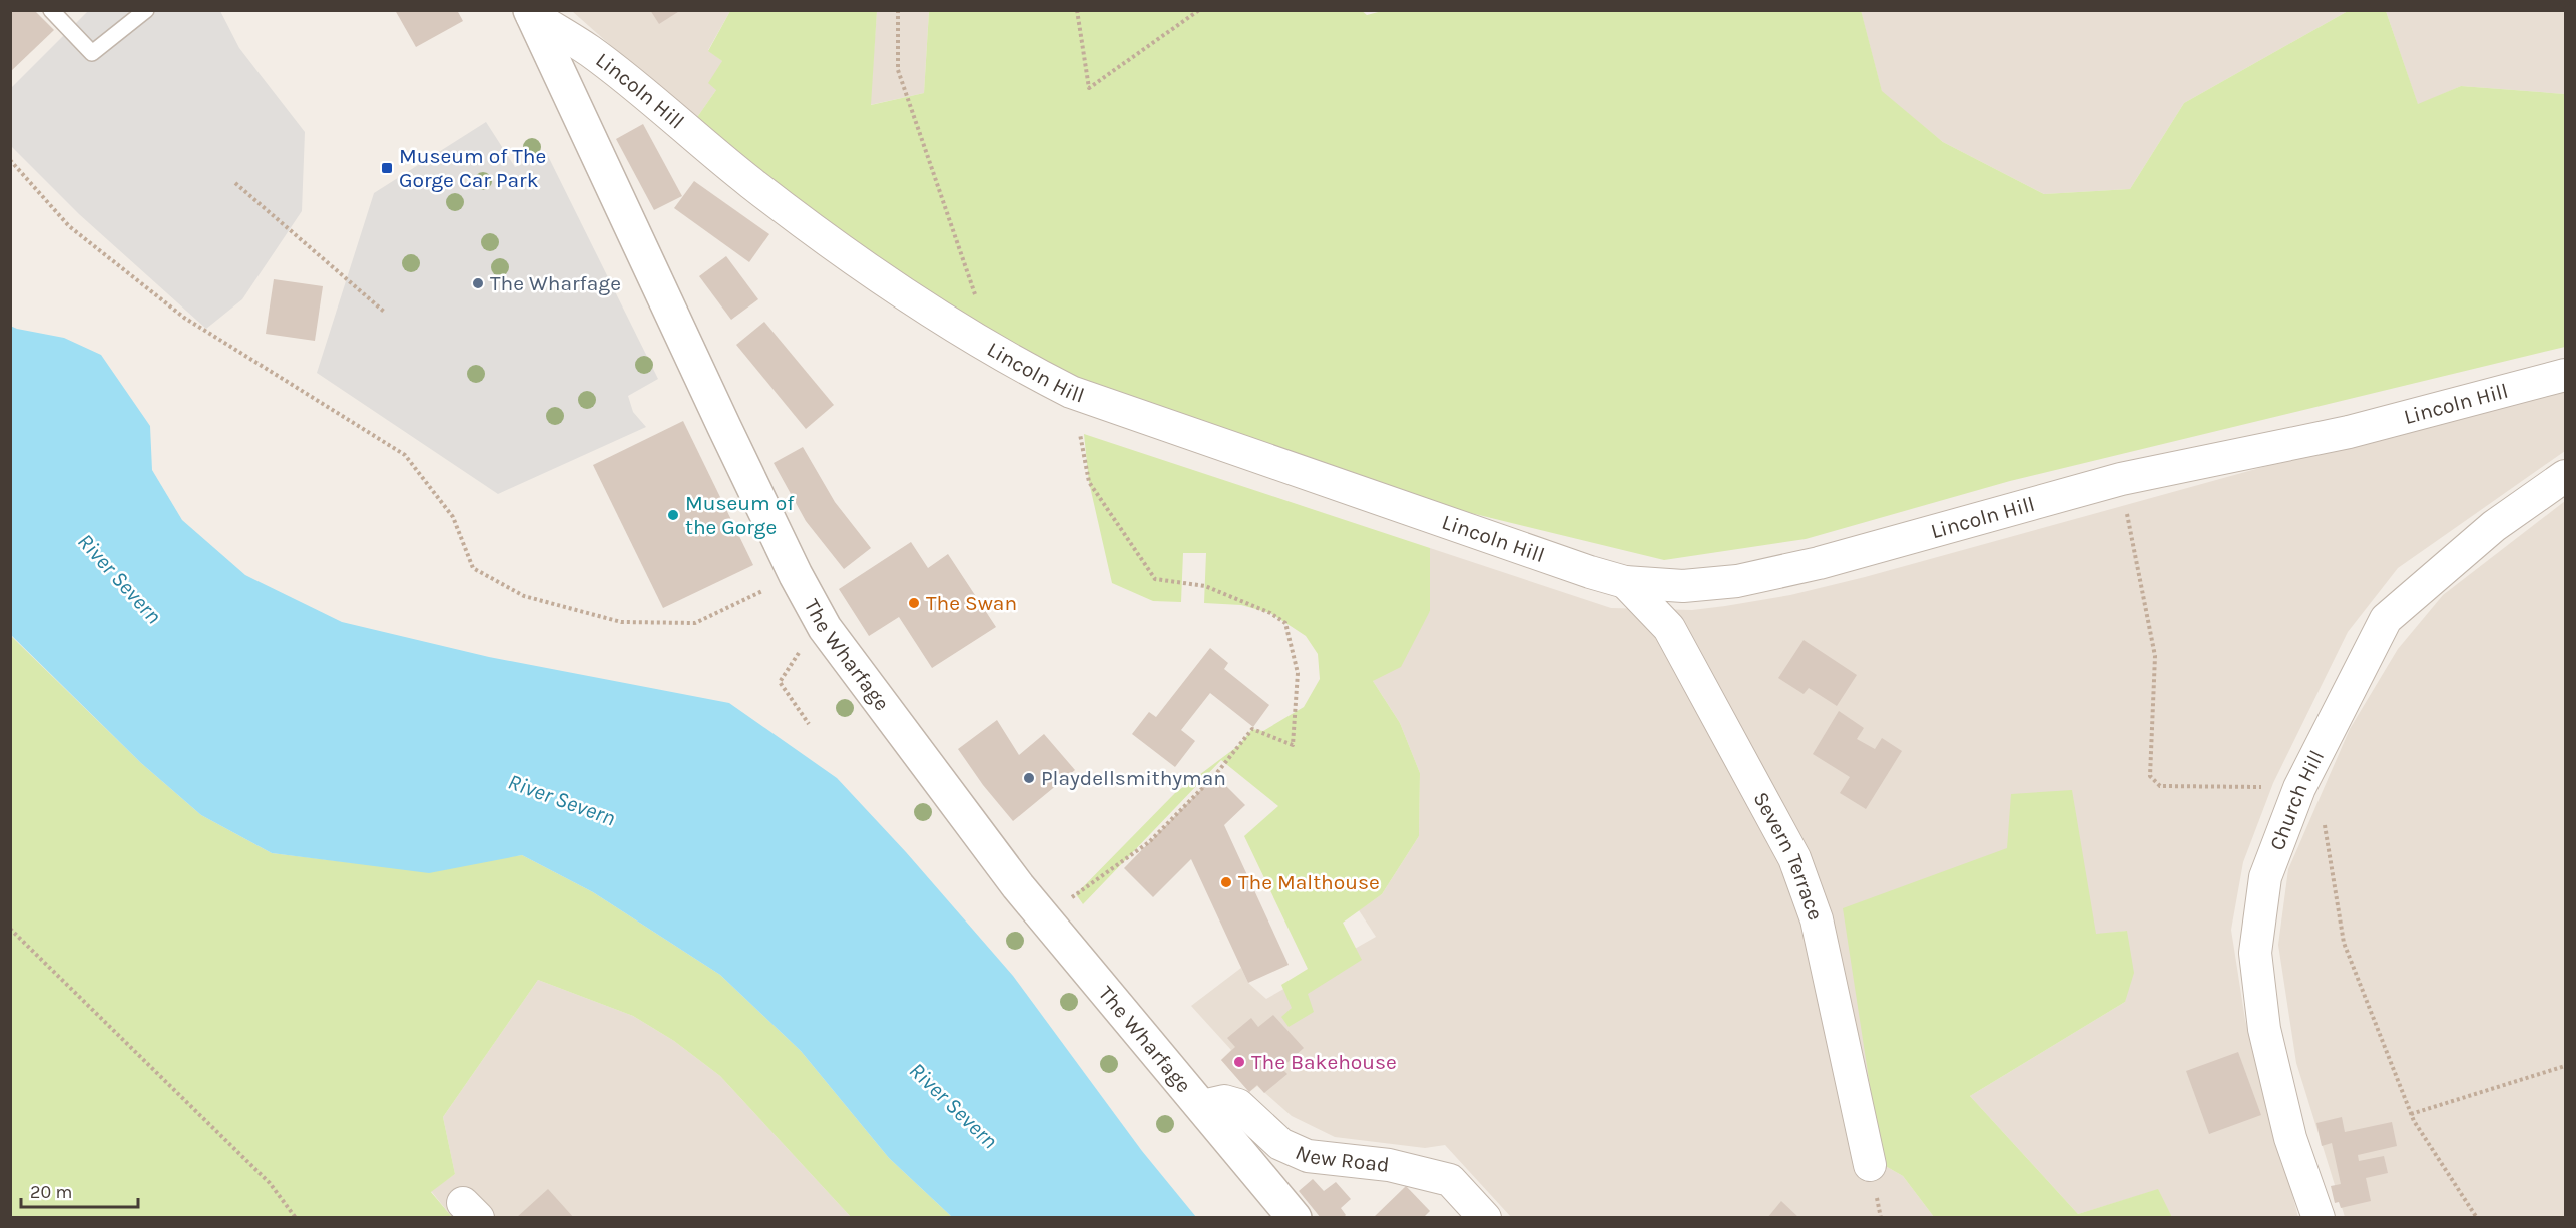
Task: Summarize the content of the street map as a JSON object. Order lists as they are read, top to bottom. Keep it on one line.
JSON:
{"streets":{"street":["Lincoln Hill","The Wharfage","Church Hill","Severn Terrace","New Road"]},"crossings":[["Lincoln Hill","The Wharfage"],["Lincoln Hill","Severn Terrace"],["The Wharfage","New Road"]],"water":["River Severn"],"places":{"transit":["Museum of The Gorge Car Park"],"other":["The Wharfage","Museum of the Gorge","The Swan","Playdellsmithyman","The Malthouse","The Bakehouse"]},"scale_bar":"20 m"}
